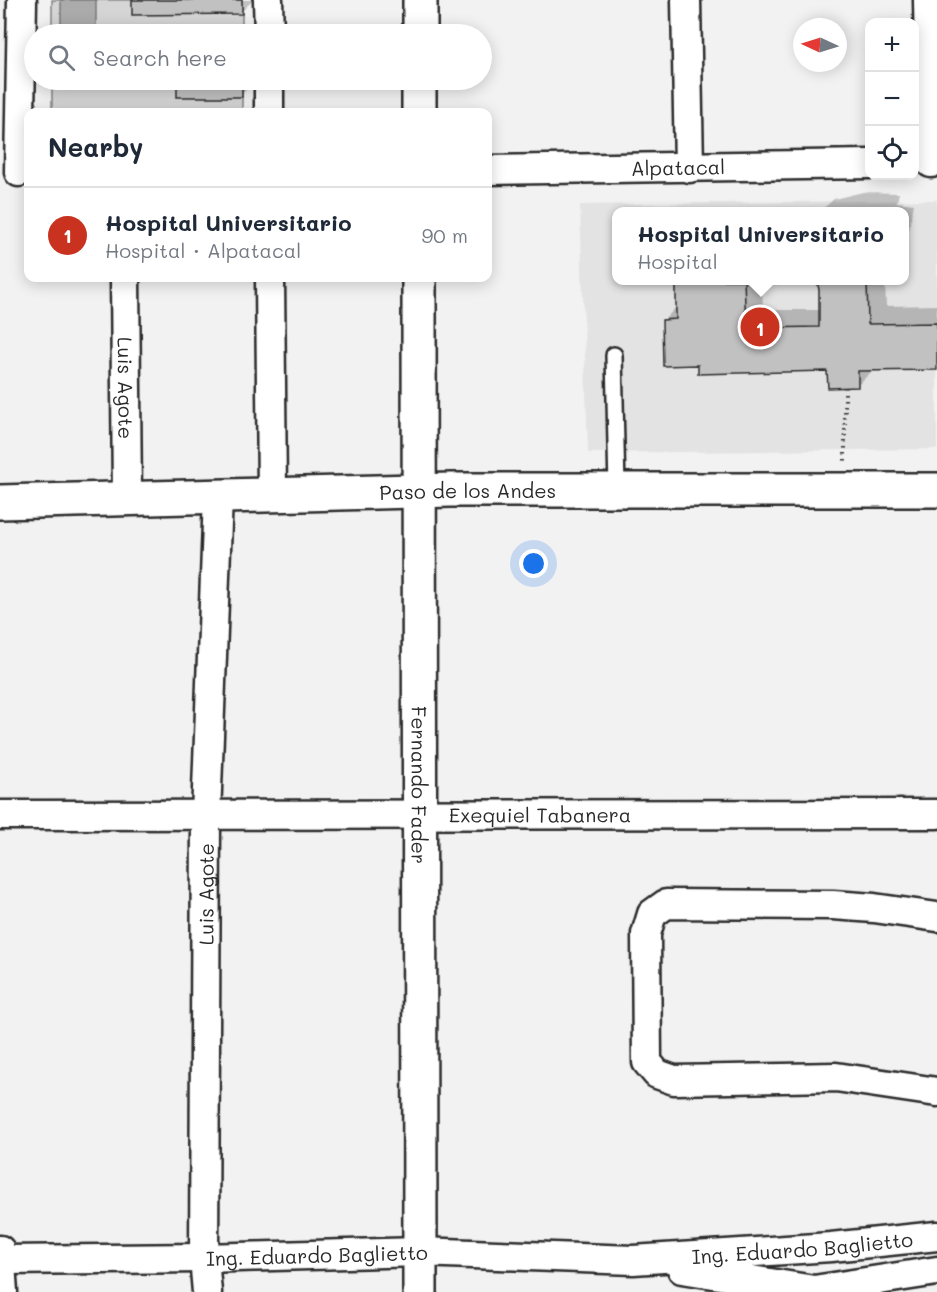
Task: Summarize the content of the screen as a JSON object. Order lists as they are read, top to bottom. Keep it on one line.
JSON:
{"streets":{"street":["Alpatacal","Luis Agote","Paso de los Andes","Fernando Fader","Exequiel Tabanera","Ing. Eduardo Baglietto"]},"crossings":[["Luis Agote","Paso de los Andes"],["Luis Agote","Exequiel Tabanera"],["Luis Agote","Ing. Eduardo Baglietto"],["Paso de los Andes","Fernando Fader"],["Fernando Fader","Exequiel Tabanera"],["Fernando Fader","Ing. Eduardo Baglietto"]],"north":"left","page":{"map_buttons":["+","−"],"search":"Search here","heading":"Nearby","list":[{"mark":"1","name":"Hospital Universitario","note":"Hospital · Alpatacal","value":"90 m"}],"popup":["Hospital Universitario","Hospital"],"pins":"1"}}
